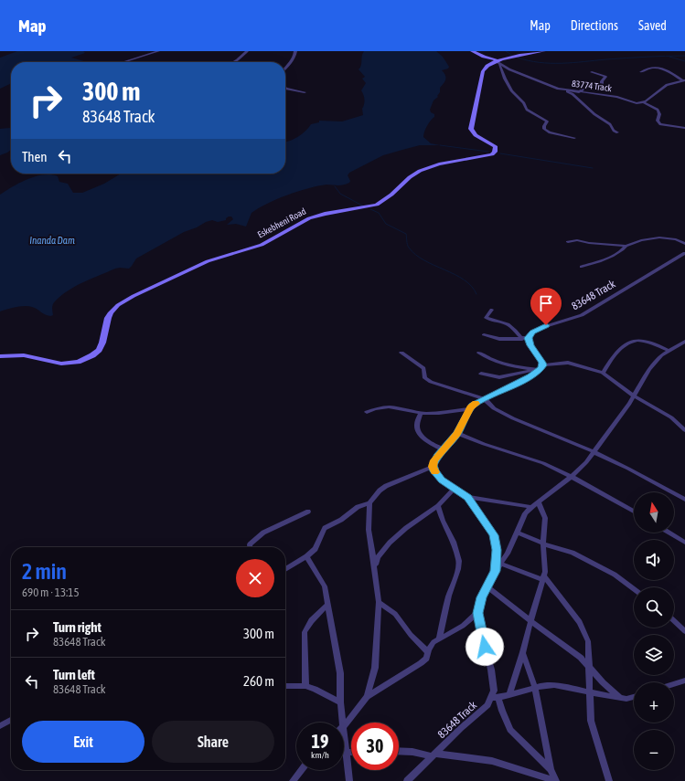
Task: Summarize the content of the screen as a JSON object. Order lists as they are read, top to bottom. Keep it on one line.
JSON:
{"streets":{"street":["83774 Track","Eskebheni Road","83648 Track"]},"crossings":[["83774 Track","Eskebheni Road"]],"water":["Inanda Dam"],"north":"top","page":{"header":"Map","nav":["Map","Directions","Saved"],"turn":["300 m","83648 Track"],"then":"Then","map_buttons":["+","−"],"heading":["2 min","690 m · 13:15"],"list":[{"name":"Turn right","note":"83648 Track","value":"300 m"},{"name":"Turn left","note":"83648 Track","value":"260 m"}],"buttons":["Exit","Share"],"speed":"19 km/h","limit":"30"}}
